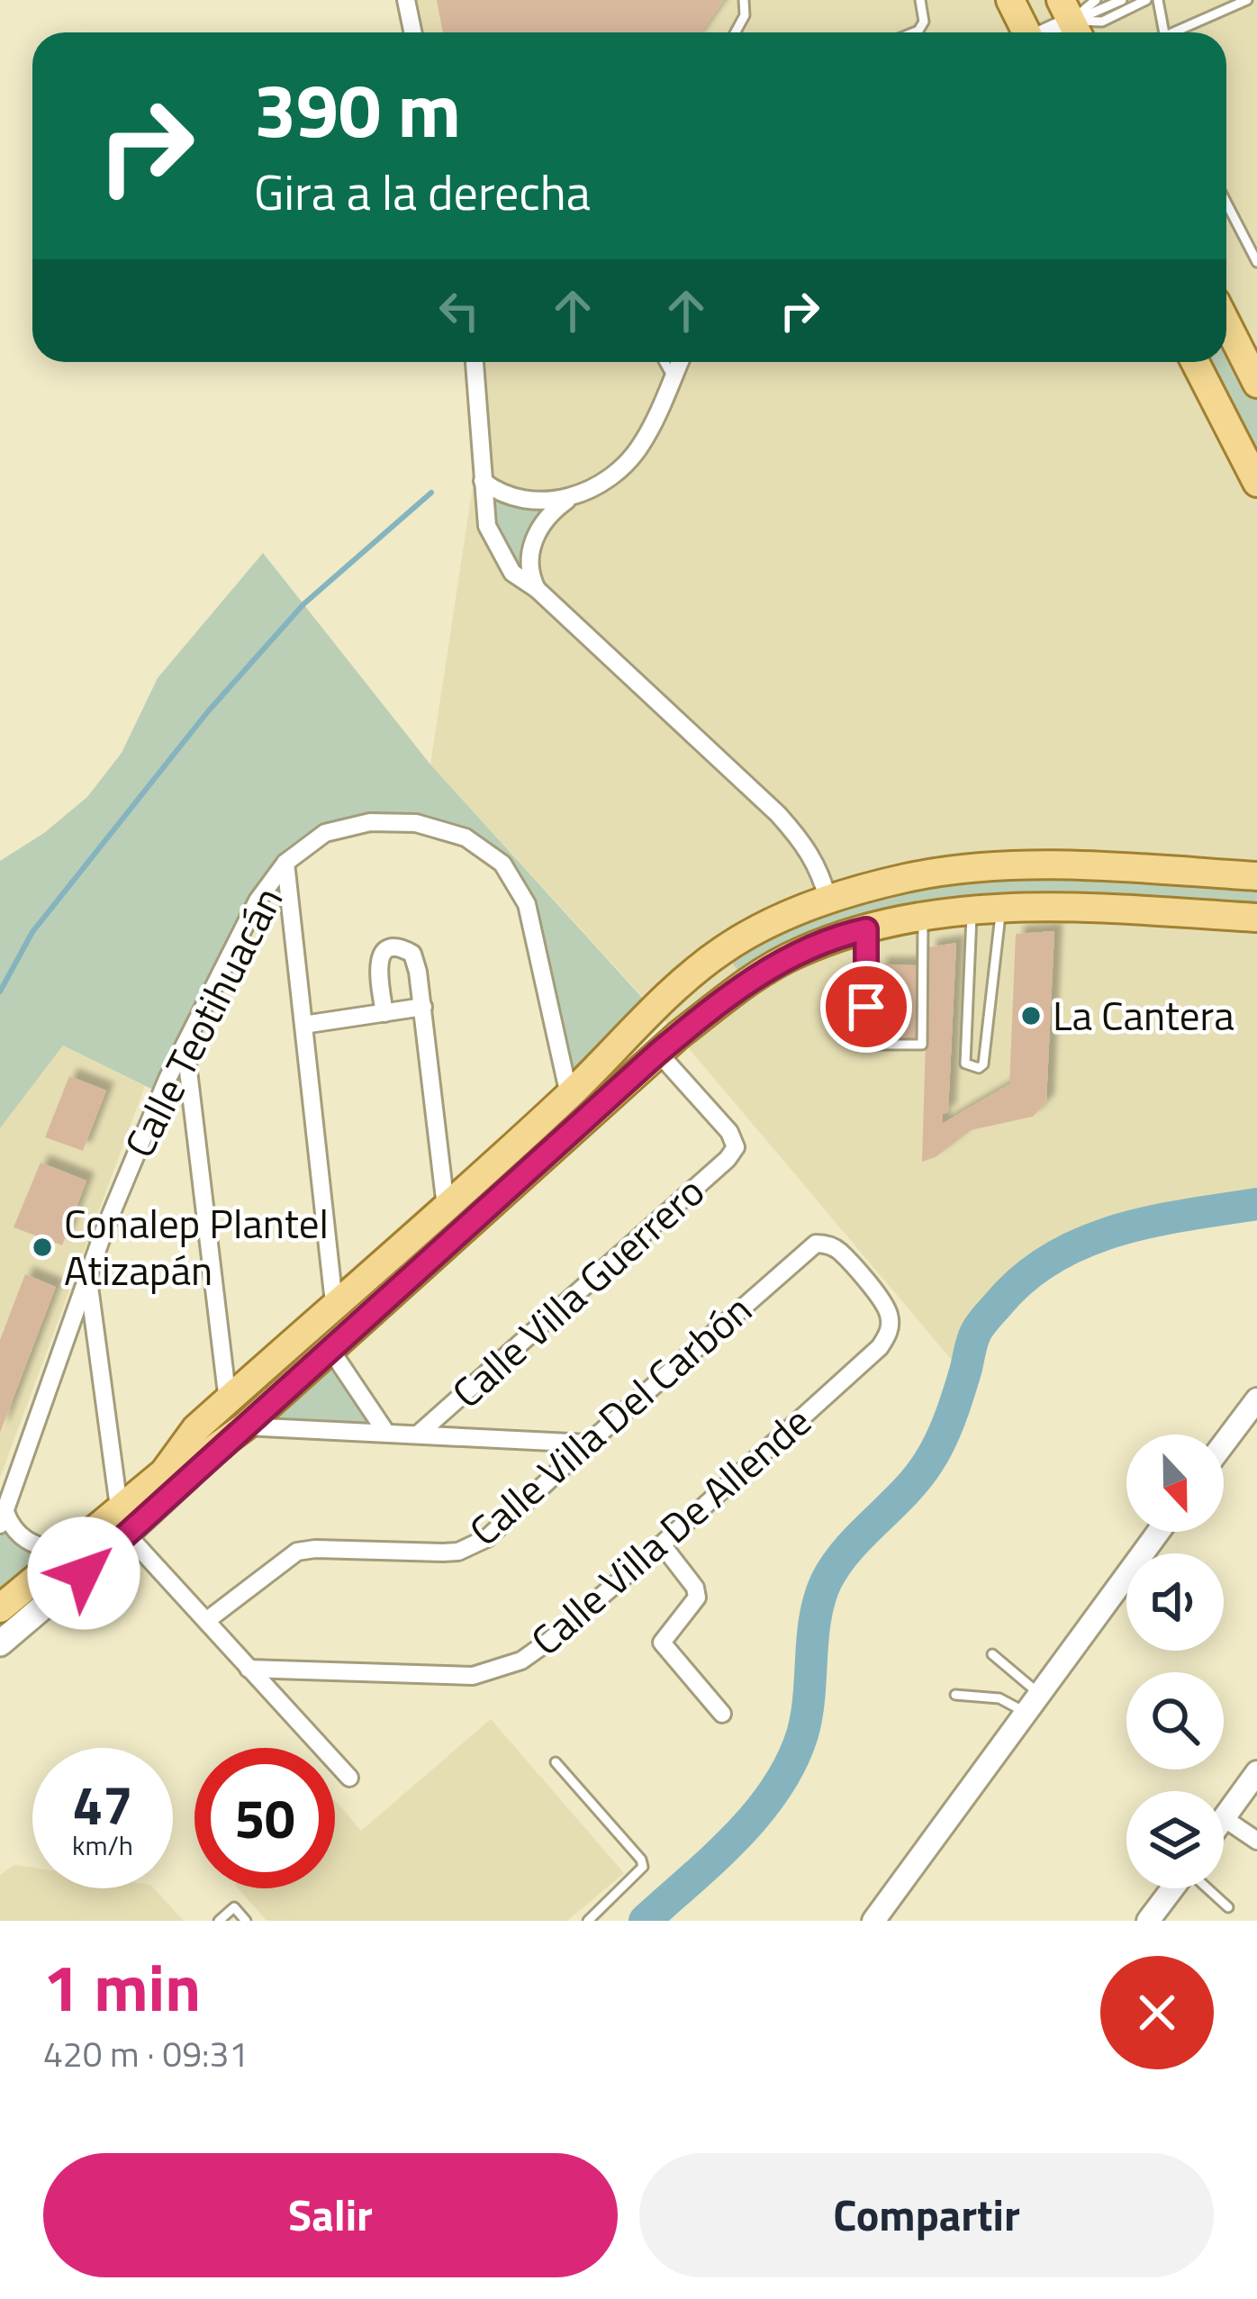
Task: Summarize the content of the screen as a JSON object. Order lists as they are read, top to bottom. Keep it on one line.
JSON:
{"streets":{"street":["Calle Teotihuacán","Calle Villa Guerrero","Calle Villa Del Carbón","Calle Villa De Allende"]},"crossings":[["Calle Villa Del Carbón","Calle Villa De Allende"]],"places":["La Cantera","Conalep Plantel Atizapán"],"north":"bottom","page":{"turn":["390 m","Gira a la derecha"],"speed":"47 km/h","limit":"50","heading":["1 min","420 m · 09:31"],"buttons":["Salir","Compartir"]}}
